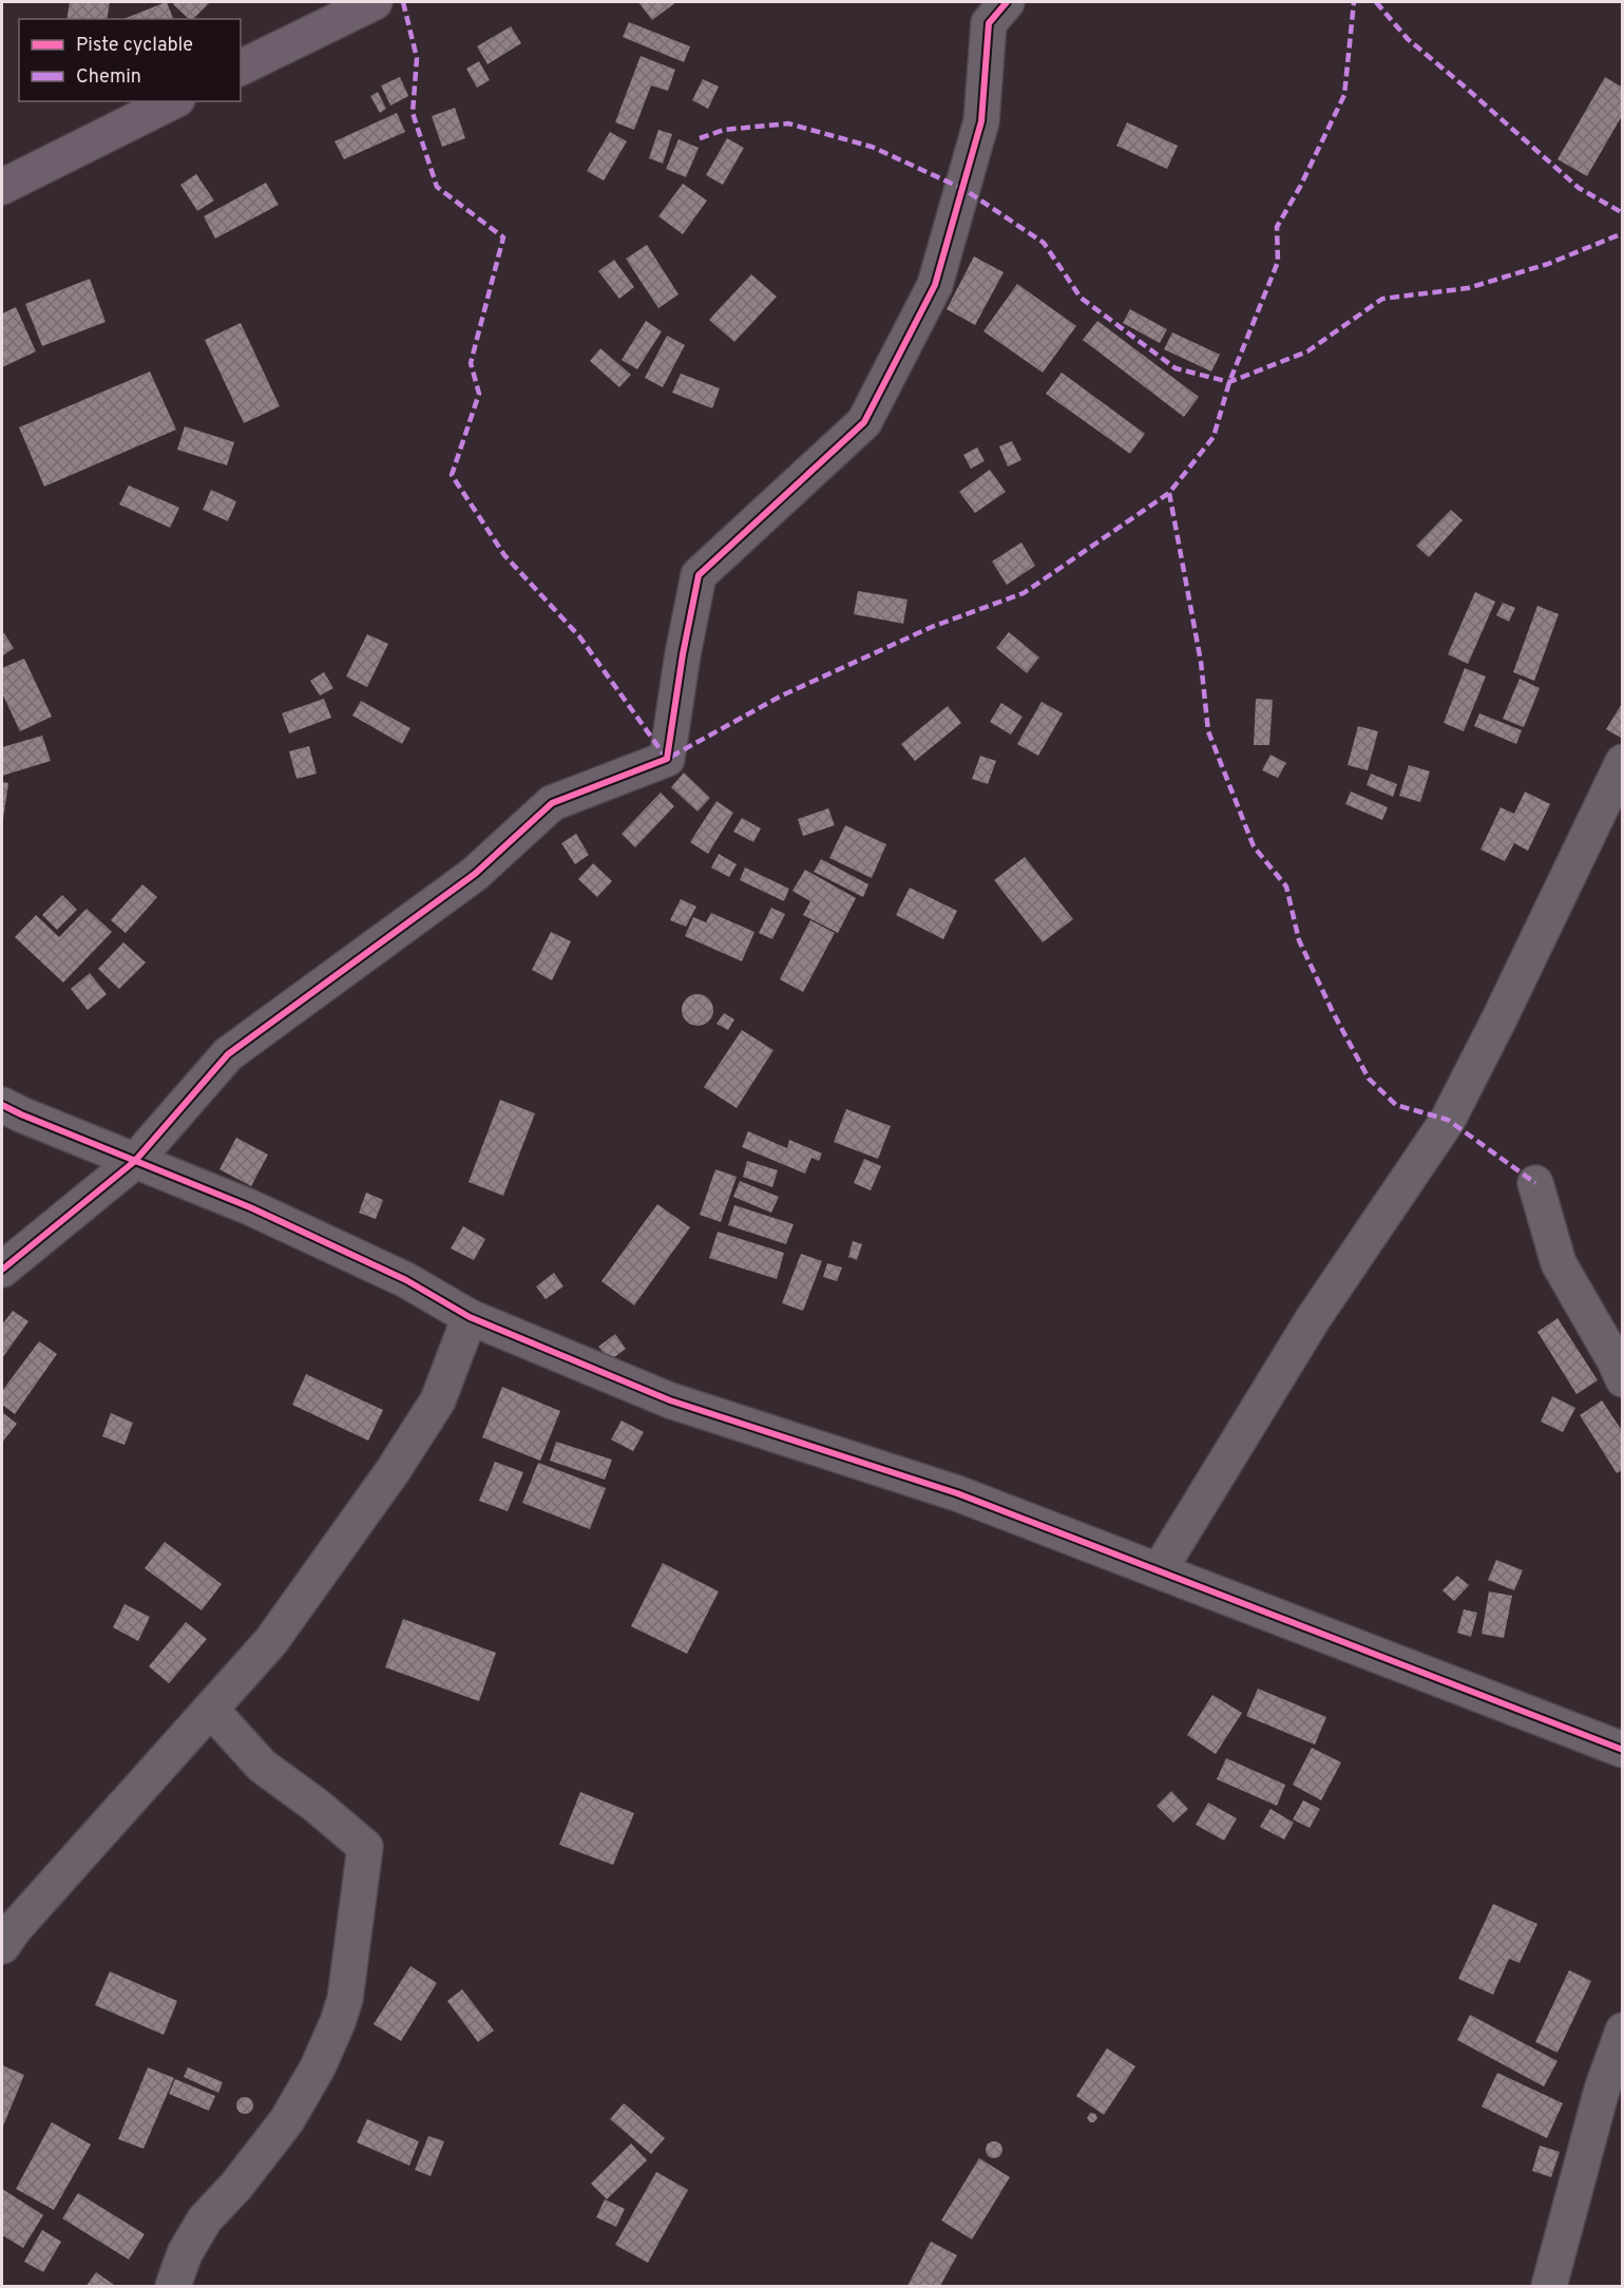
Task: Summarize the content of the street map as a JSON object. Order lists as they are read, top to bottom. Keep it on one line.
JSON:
{"legend":["Piste cyclable","Chemin"]}
